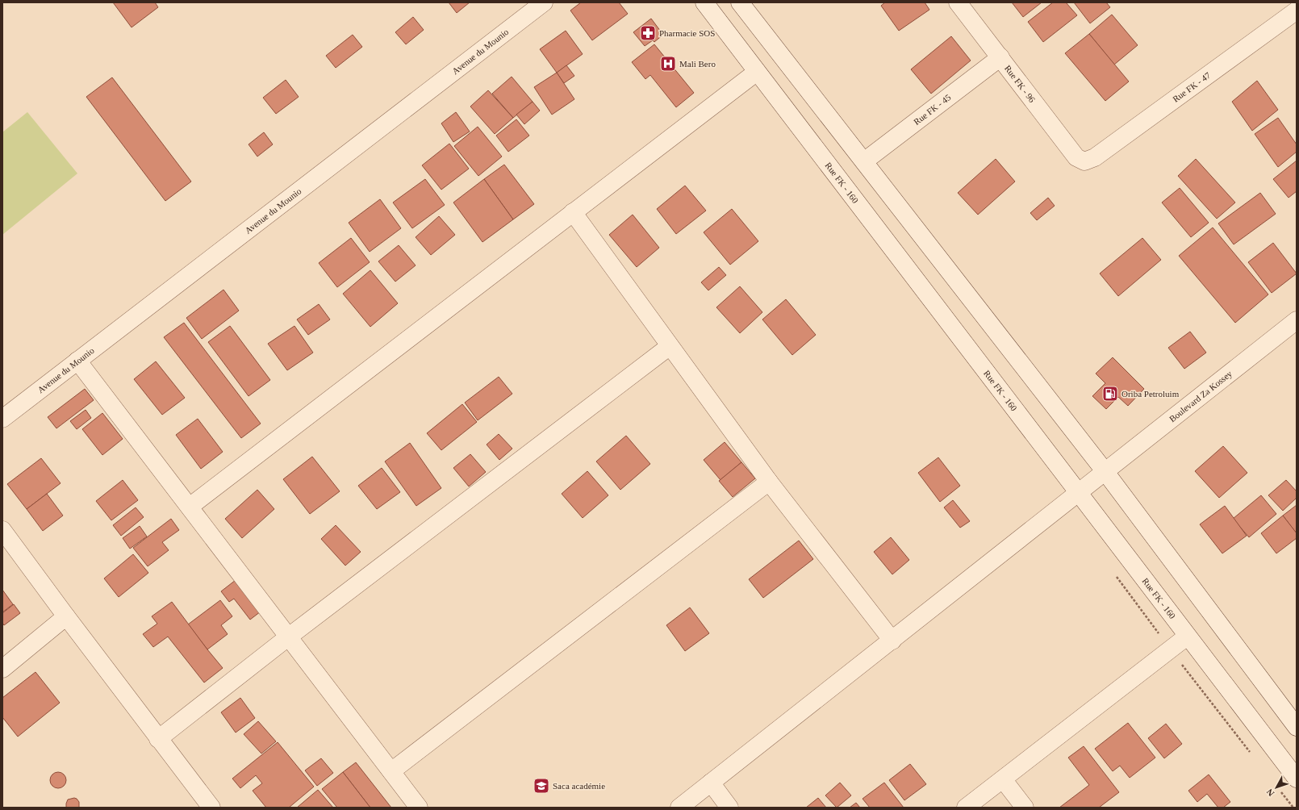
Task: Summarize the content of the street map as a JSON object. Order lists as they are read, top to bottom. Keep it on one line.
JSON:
{"streets":{"street":["Avenue du Mounio","Rue FK - 96","Rue FK - 47","Rue FK - 45","Rue FK - 160","Boulevard Za Kossey"]},"crossings":[["Rue FK - 96","Rue FK - 47"],["Rue FK - 96","Rue FK - 45"],["Rue FK - 160","Boulevard Za Kossey"]],"places":{"pharmacy":["Pharmacie SOS"],"hospital":["Mali Bero"],"fuel station":["Oriba Petroluim"],"school or university":["Saca académie"]},"north":"bottom left"}
